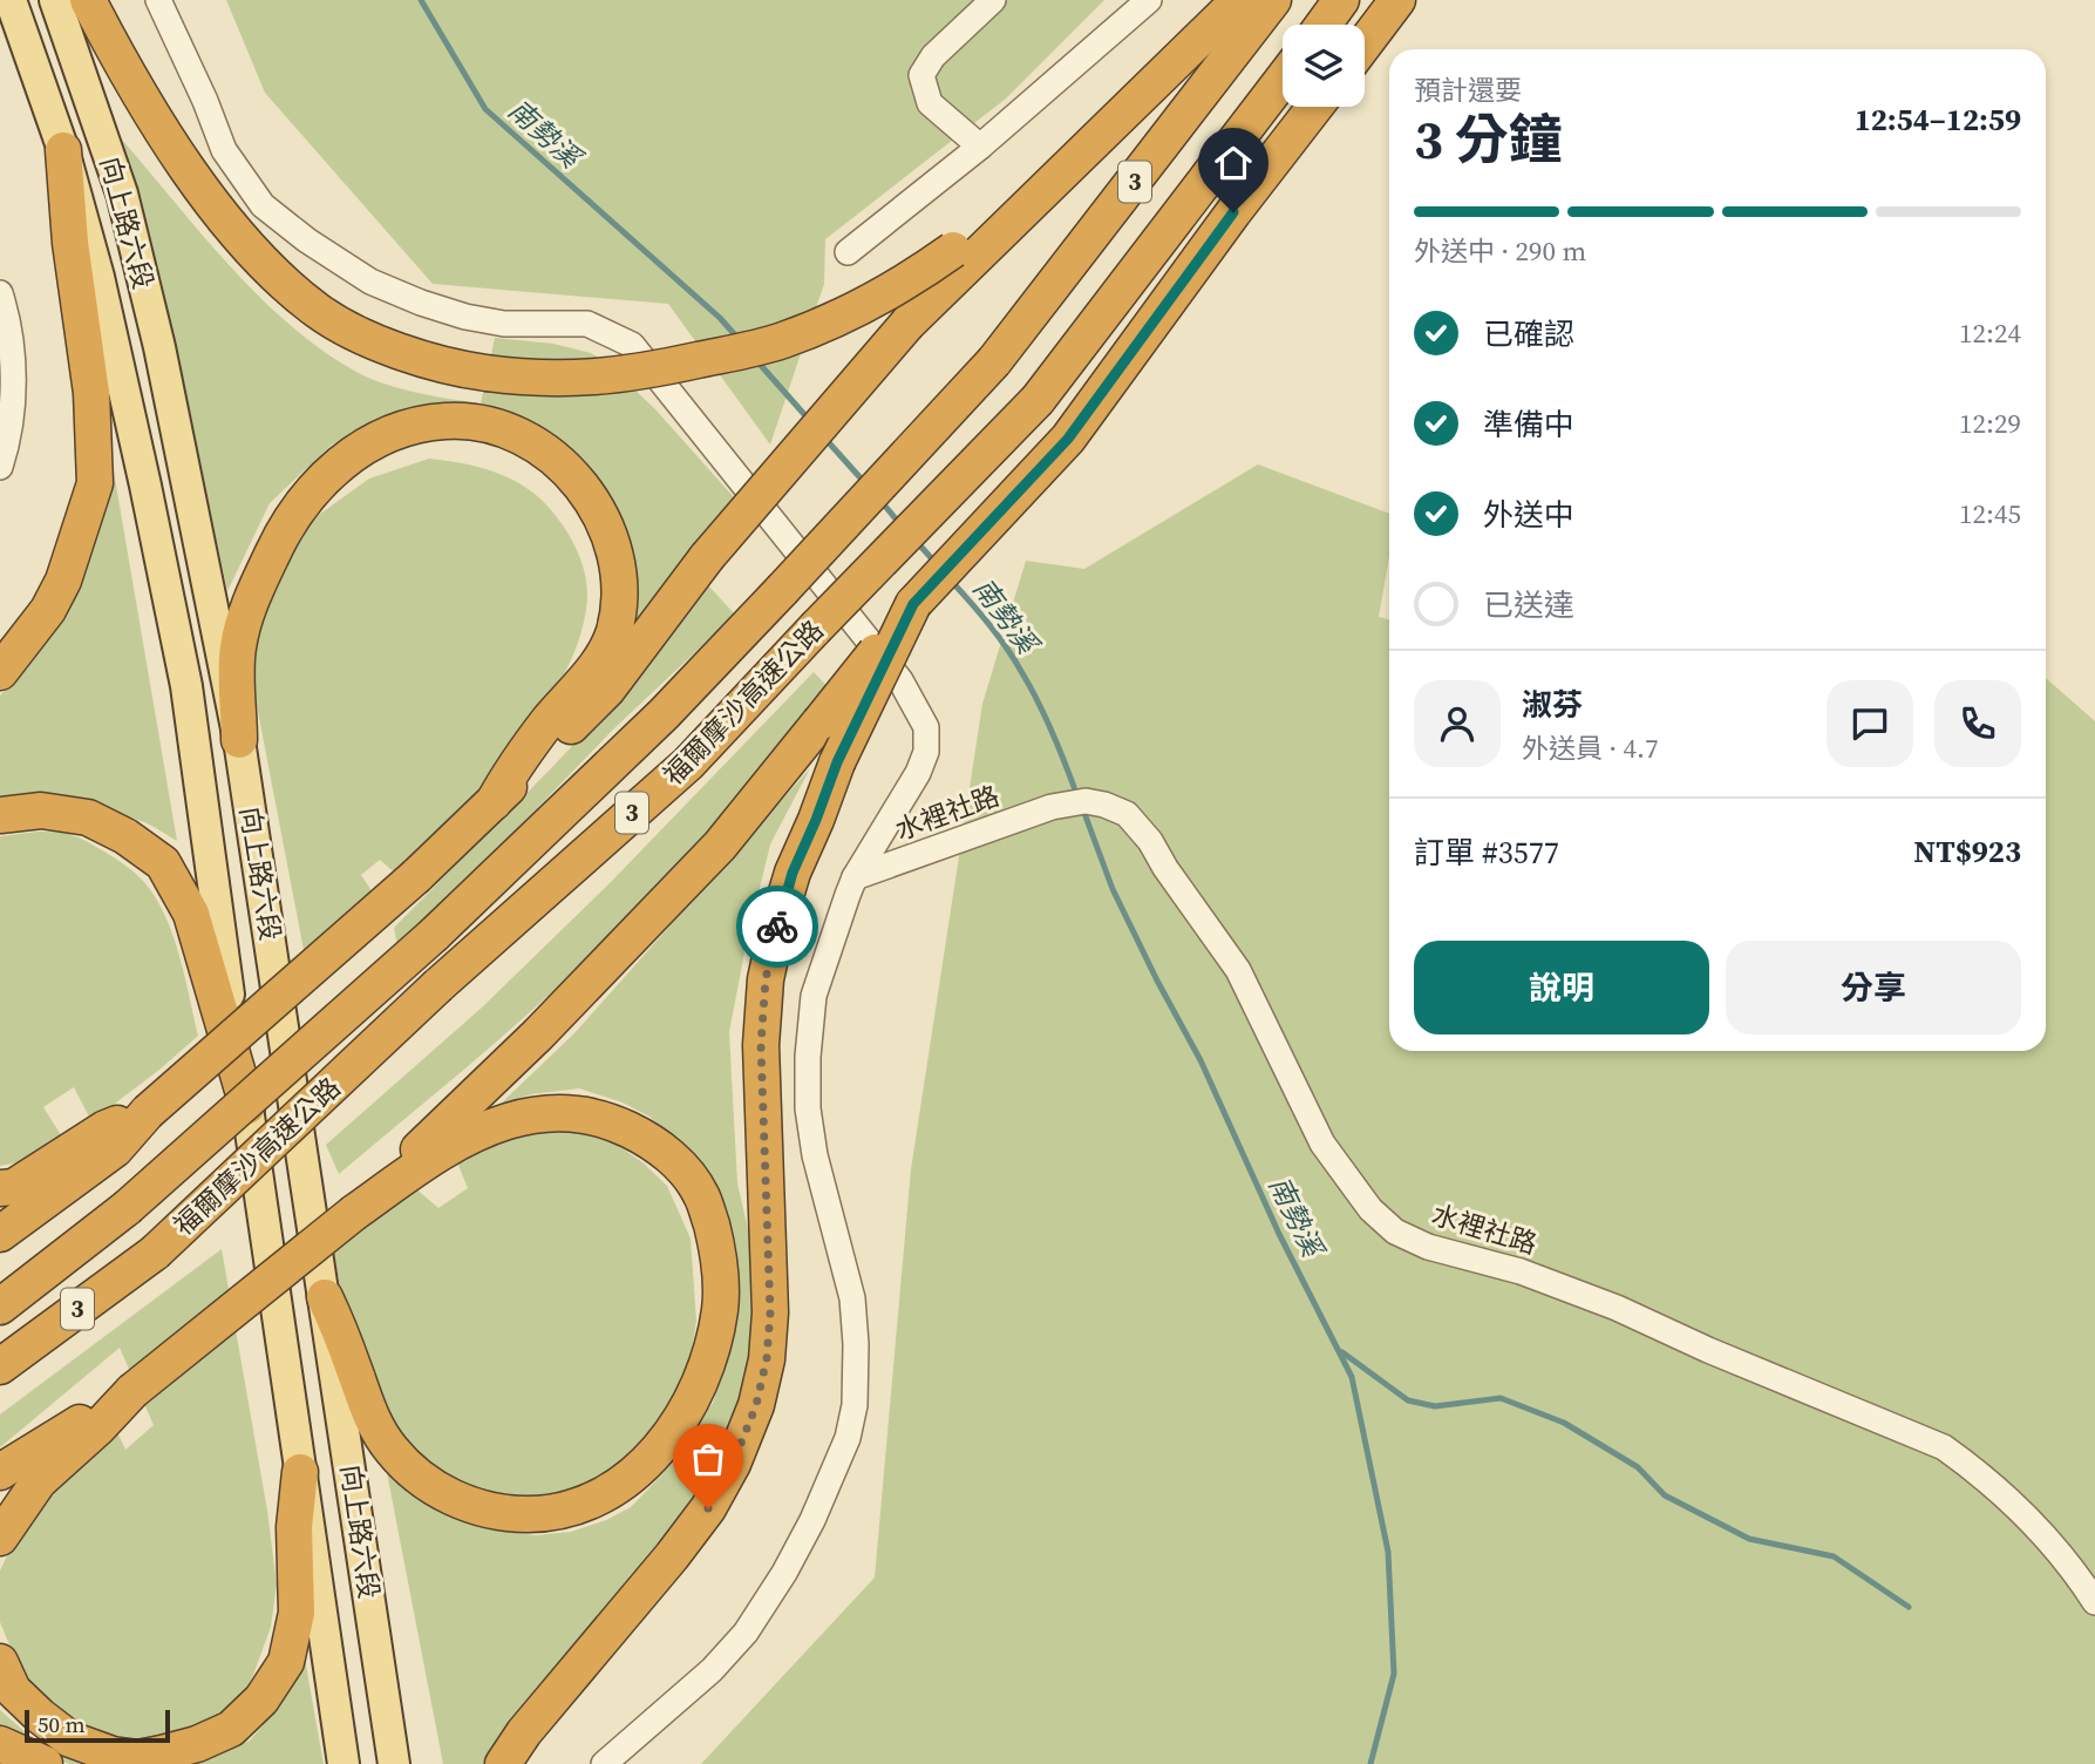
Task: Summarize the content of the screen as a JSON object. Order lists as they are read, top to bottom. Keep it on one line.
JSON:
{"streets":{"highway":["3","福爾摩沙高速公路"],"main road":["向上路六段"],"street":["水裡社路"]},"water":["南勢溪"],"scale_bar":"50 m","page":{"heading":["3 分鐘","預計還要","12:54–12:59"],"panel":["淑芬","外送員 · 4.7","訂單 #3577","NT$923"],"bar":"外送中 · 290 m","list":[["已確認","12:24"],["準備中","12:29"],["外送中","12:45"],"已送達"],"buttons":["說明","分享"],"scale":"50 m"}}
